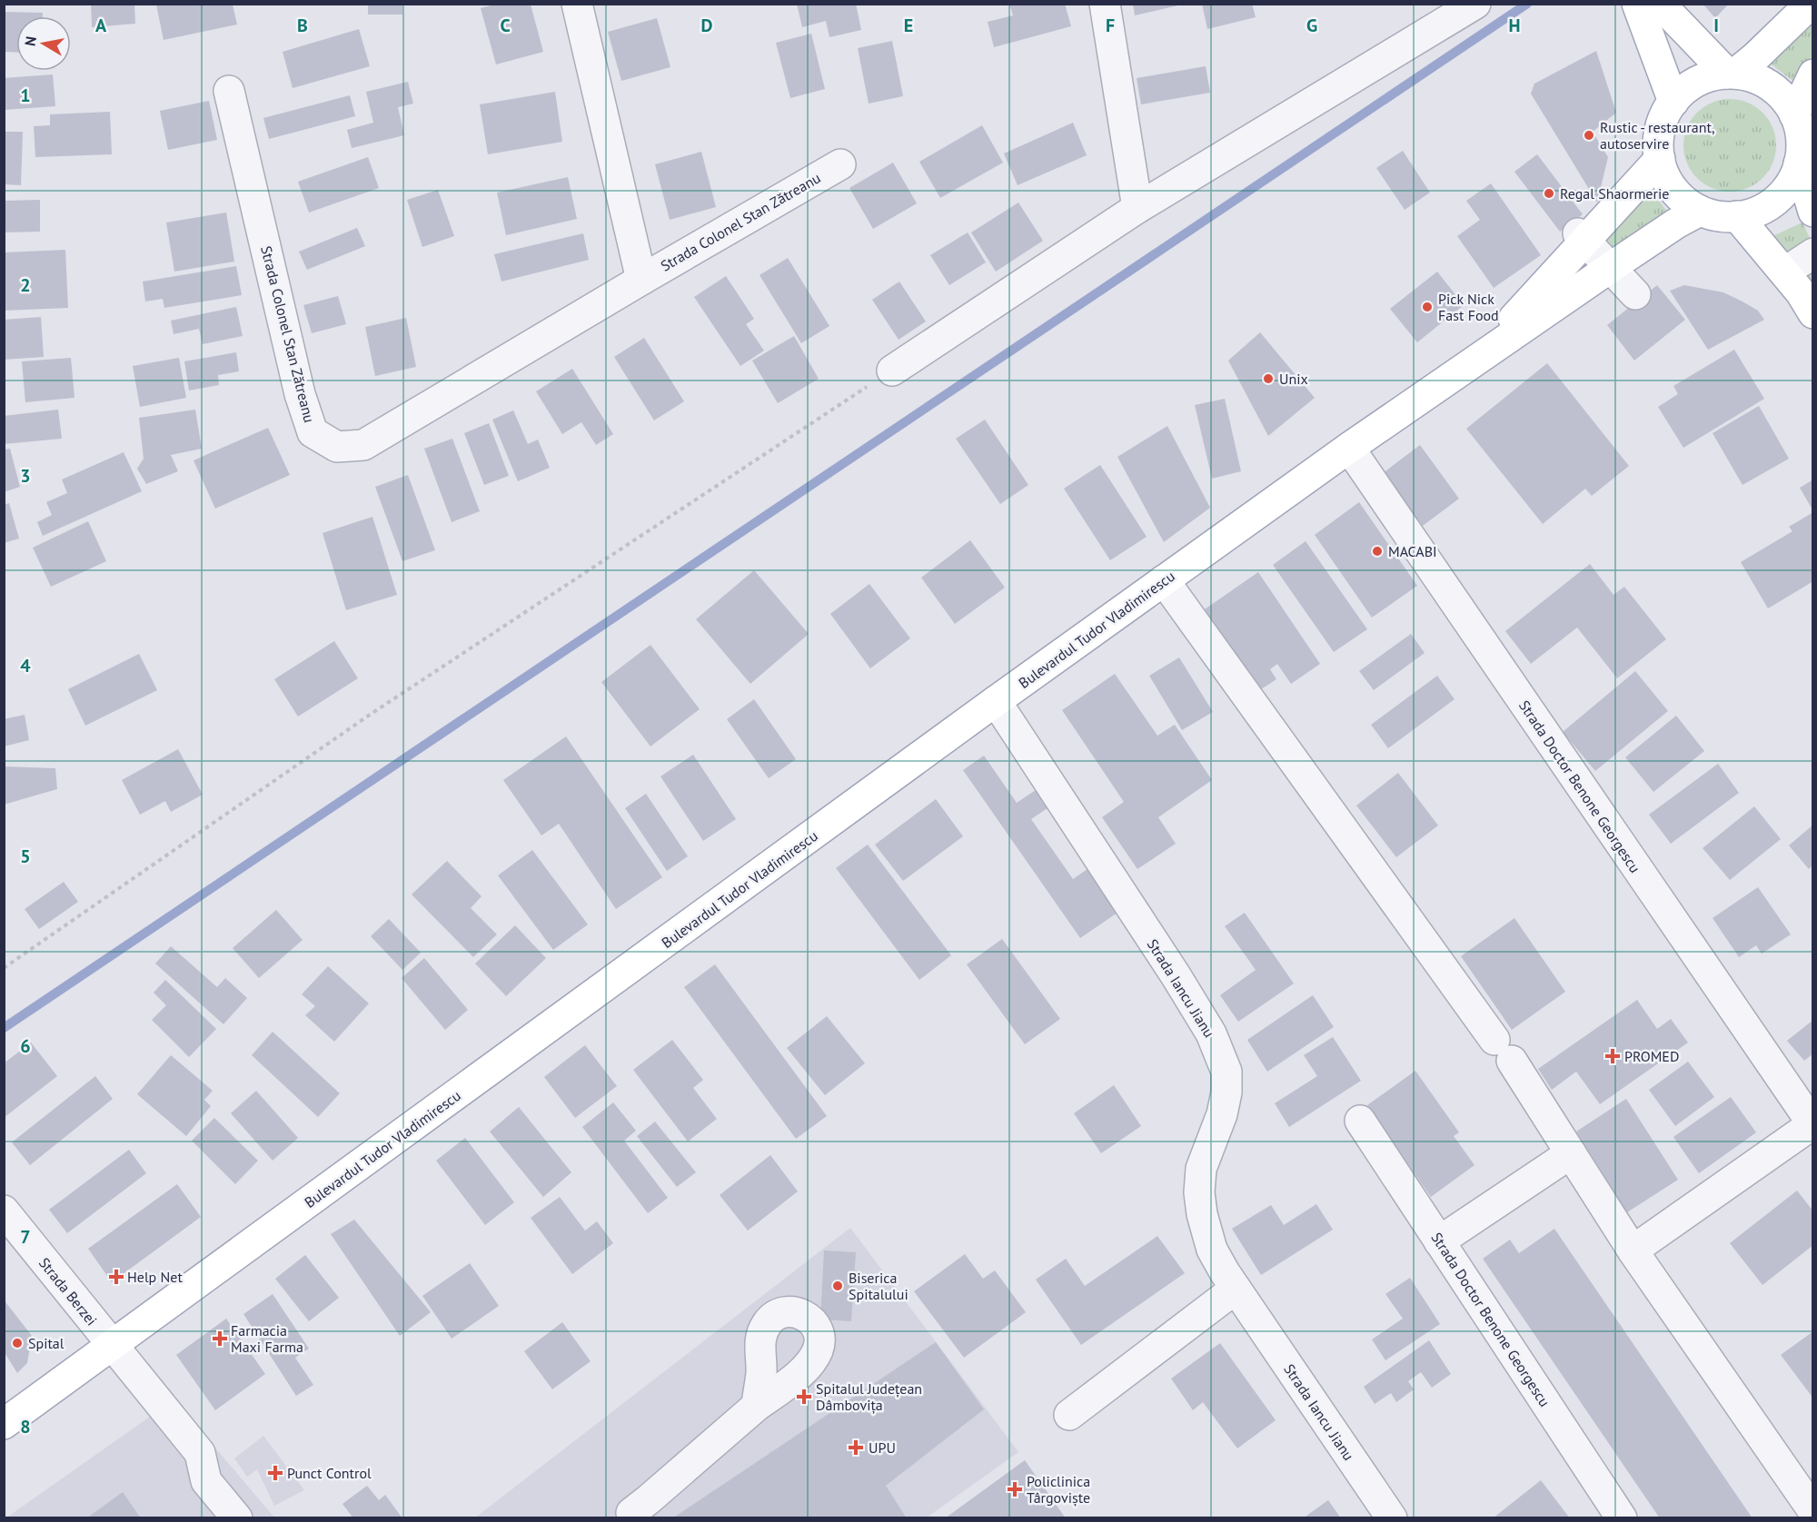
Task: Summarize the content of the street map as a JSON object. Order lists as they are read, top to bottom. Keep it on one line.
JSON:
{"streets":{"main road":["Bulevardul Tudor Vladimirescu"],"street":["Strada Colonel Stan Zătreanu","Strada Doctor Benone Georgescu","Strada Iancu Jianu","Strada Berzei"]},"crossings":[["Bulevardul Tudor Vladimirescu","Strada Doctor Benone Georgescu"],["Bulevardul Tudor Vladimirescu","Strada Iancu Jianu"],["Bulevardul Tudor Vladimirescu","Strada Berzei"]],"places":{"other":["Rustic - restaurant, autoservire","Regal Shaormerie","Pick Nick Fast Food","Unix","MACABI","Biserica Spitalului","Spital"],"health":["PROMED","Help Net","Farmacia Maxi Farma","Spitalul Județean Dâmbovița","UPU","Punct Control","Policlinica Târgoviște"]},"north":"left","grid":{"columns":["A","B","C","D","E","F","G","H","I"],"rows":["1","2","3","4","5","6","7","8"]}}
